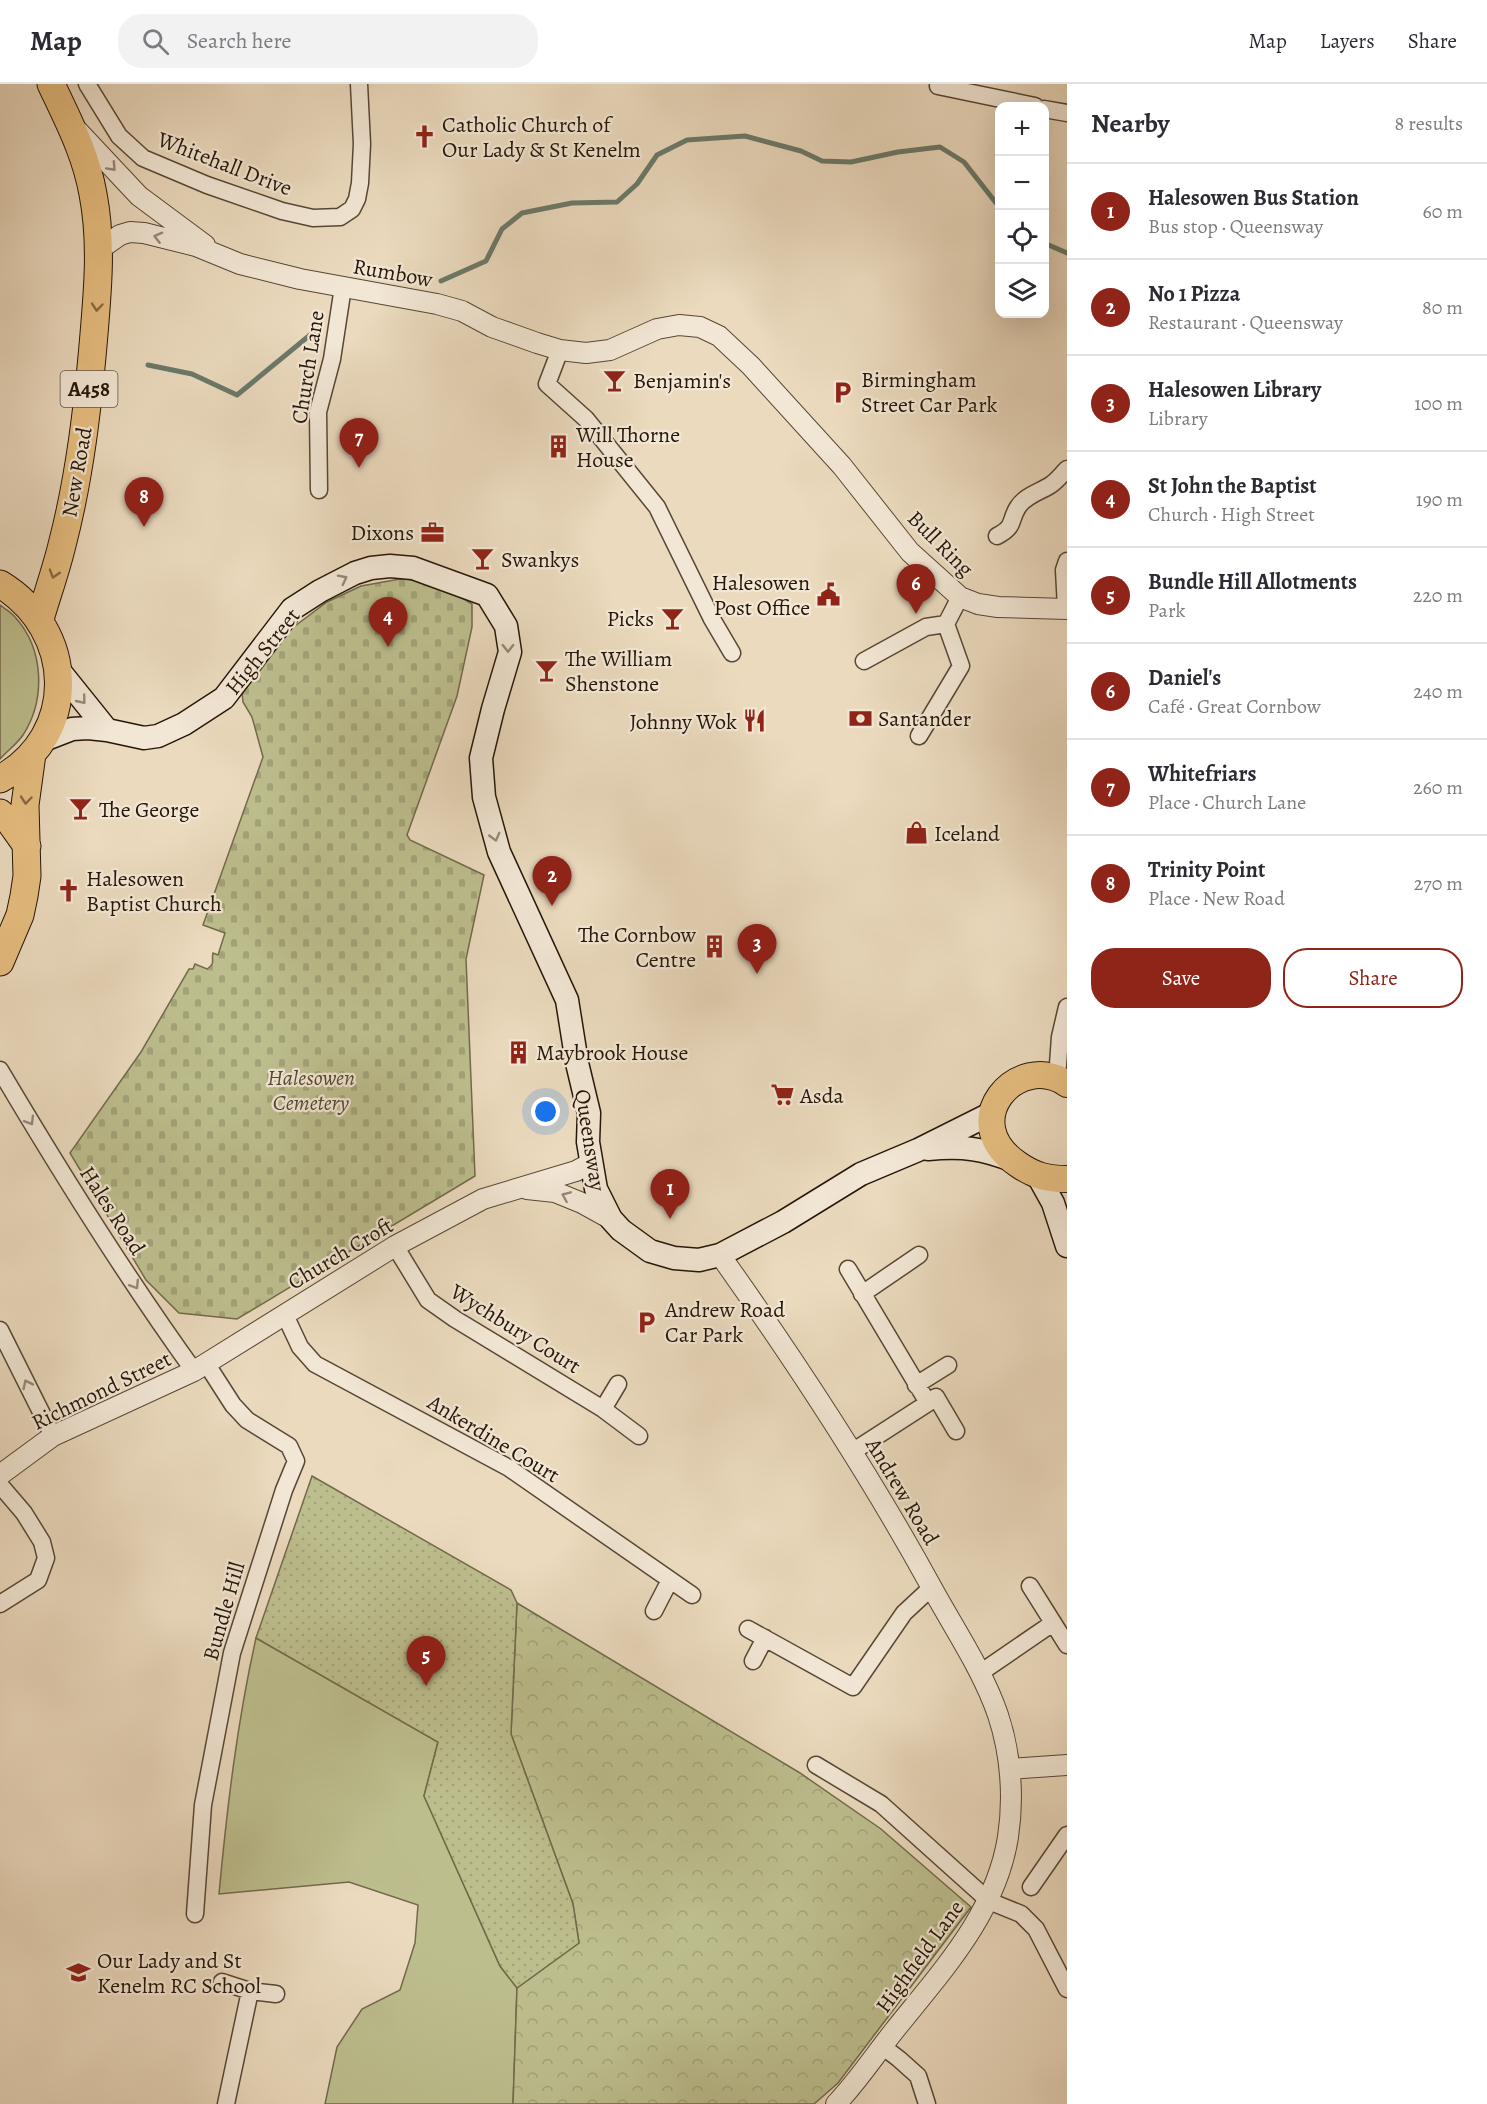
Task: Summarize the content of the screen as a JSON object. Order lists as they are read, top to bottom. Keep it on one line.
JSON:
{"streets":{"highway":["A458","New Road"],"main road":["High Street","Queensway"],"street":["Whitehall Drive","Rumbow","Church Lane","Bull Ring","Hales Road","Church Croft","Wychbury Court","Richmond Street","Ankerdine Court","Andrew Road","Bundle Hill","Highfield Lane"]},"crossings":[["Rumbow","Church Lane"],["Rumbow","A458"],["Rumbow","New Road"],["Rumbow","Bull Ring"],["A458","New Road"],["High Street","Queensway"],["Queensway","Church Croft"],["Queensway","Andrew Road"],["Hales Road","Church Croft"],["Hales Road","Richmond Street"],["Hales Road","Bundle Hill"],["Church Croft","Wychbury Court"],["Church Croft","Richmond Street"],["Church Croft","Ankerdine Court"],["Church Croft","Bundle Hill"],["Richmond Street","Bundle Hill"],["Andrew Road","Highfield Lane"]],"one_way":["New Road","High Street","Queensway","Hales Road"],"parks":["Halesowen Cemetery"],"places":{"church":["Catholic Church of Our Lady & St Kenelm","Halesowen Baptist Church"],"bar":["Benjamin's","Swankys","Picks","The William Shenstone","The George"],"parking":["Birmingham Street Car Park","Andrew Road Car Park"],"building":["Will Thorne House","The Cornbow Centre","Maybrook House"],"office":["Dixons"],"public building":["Halesowen Post Office"],"bank":["Santander"],"restaurant":["Johnny Wok"],"shop":["Iceland"],"supermarket":["Asda"],"school or university":["Our Lady and St Kenelm RC School"]},"page":{"header":"Map","search":"Search here","nav":["Map","Layers","Share"],"heading":["Nearby","8 results"],"map_buttons":["+","−"],"list":[{"mark":"1","name":"Halesowen Bus Station","note":"Bus stop · Queensway","value":"60 m"},{"mark":"2","name":"No 1 Pizza","note":"Restaurant · Queensway","value":"80 m"},{"mark":"3","name":"Halesowen Library","note":"Library","value":"100 m"},{"mark":"4","name":"St John the Baptist","note":"Church · High Street","value":"190 m"},{"mark":"5","name":"Bundle Hill Allotments","note":"Park","value":"220 m"},{"mark":"6","name":"Daniel's","note":"Café · Great Cornbow","value":"240 m"},{"mark":"7","name":"Whitefriars","note":"Place · Church Lane","value":"260 m"},{"mark":"8","name":"Trinity Point","note":"Place · New Road","value":"270 m"}],"pins":["7","8","6","4","2","3","1","5"],"buttons":["Save","Share"]}}
